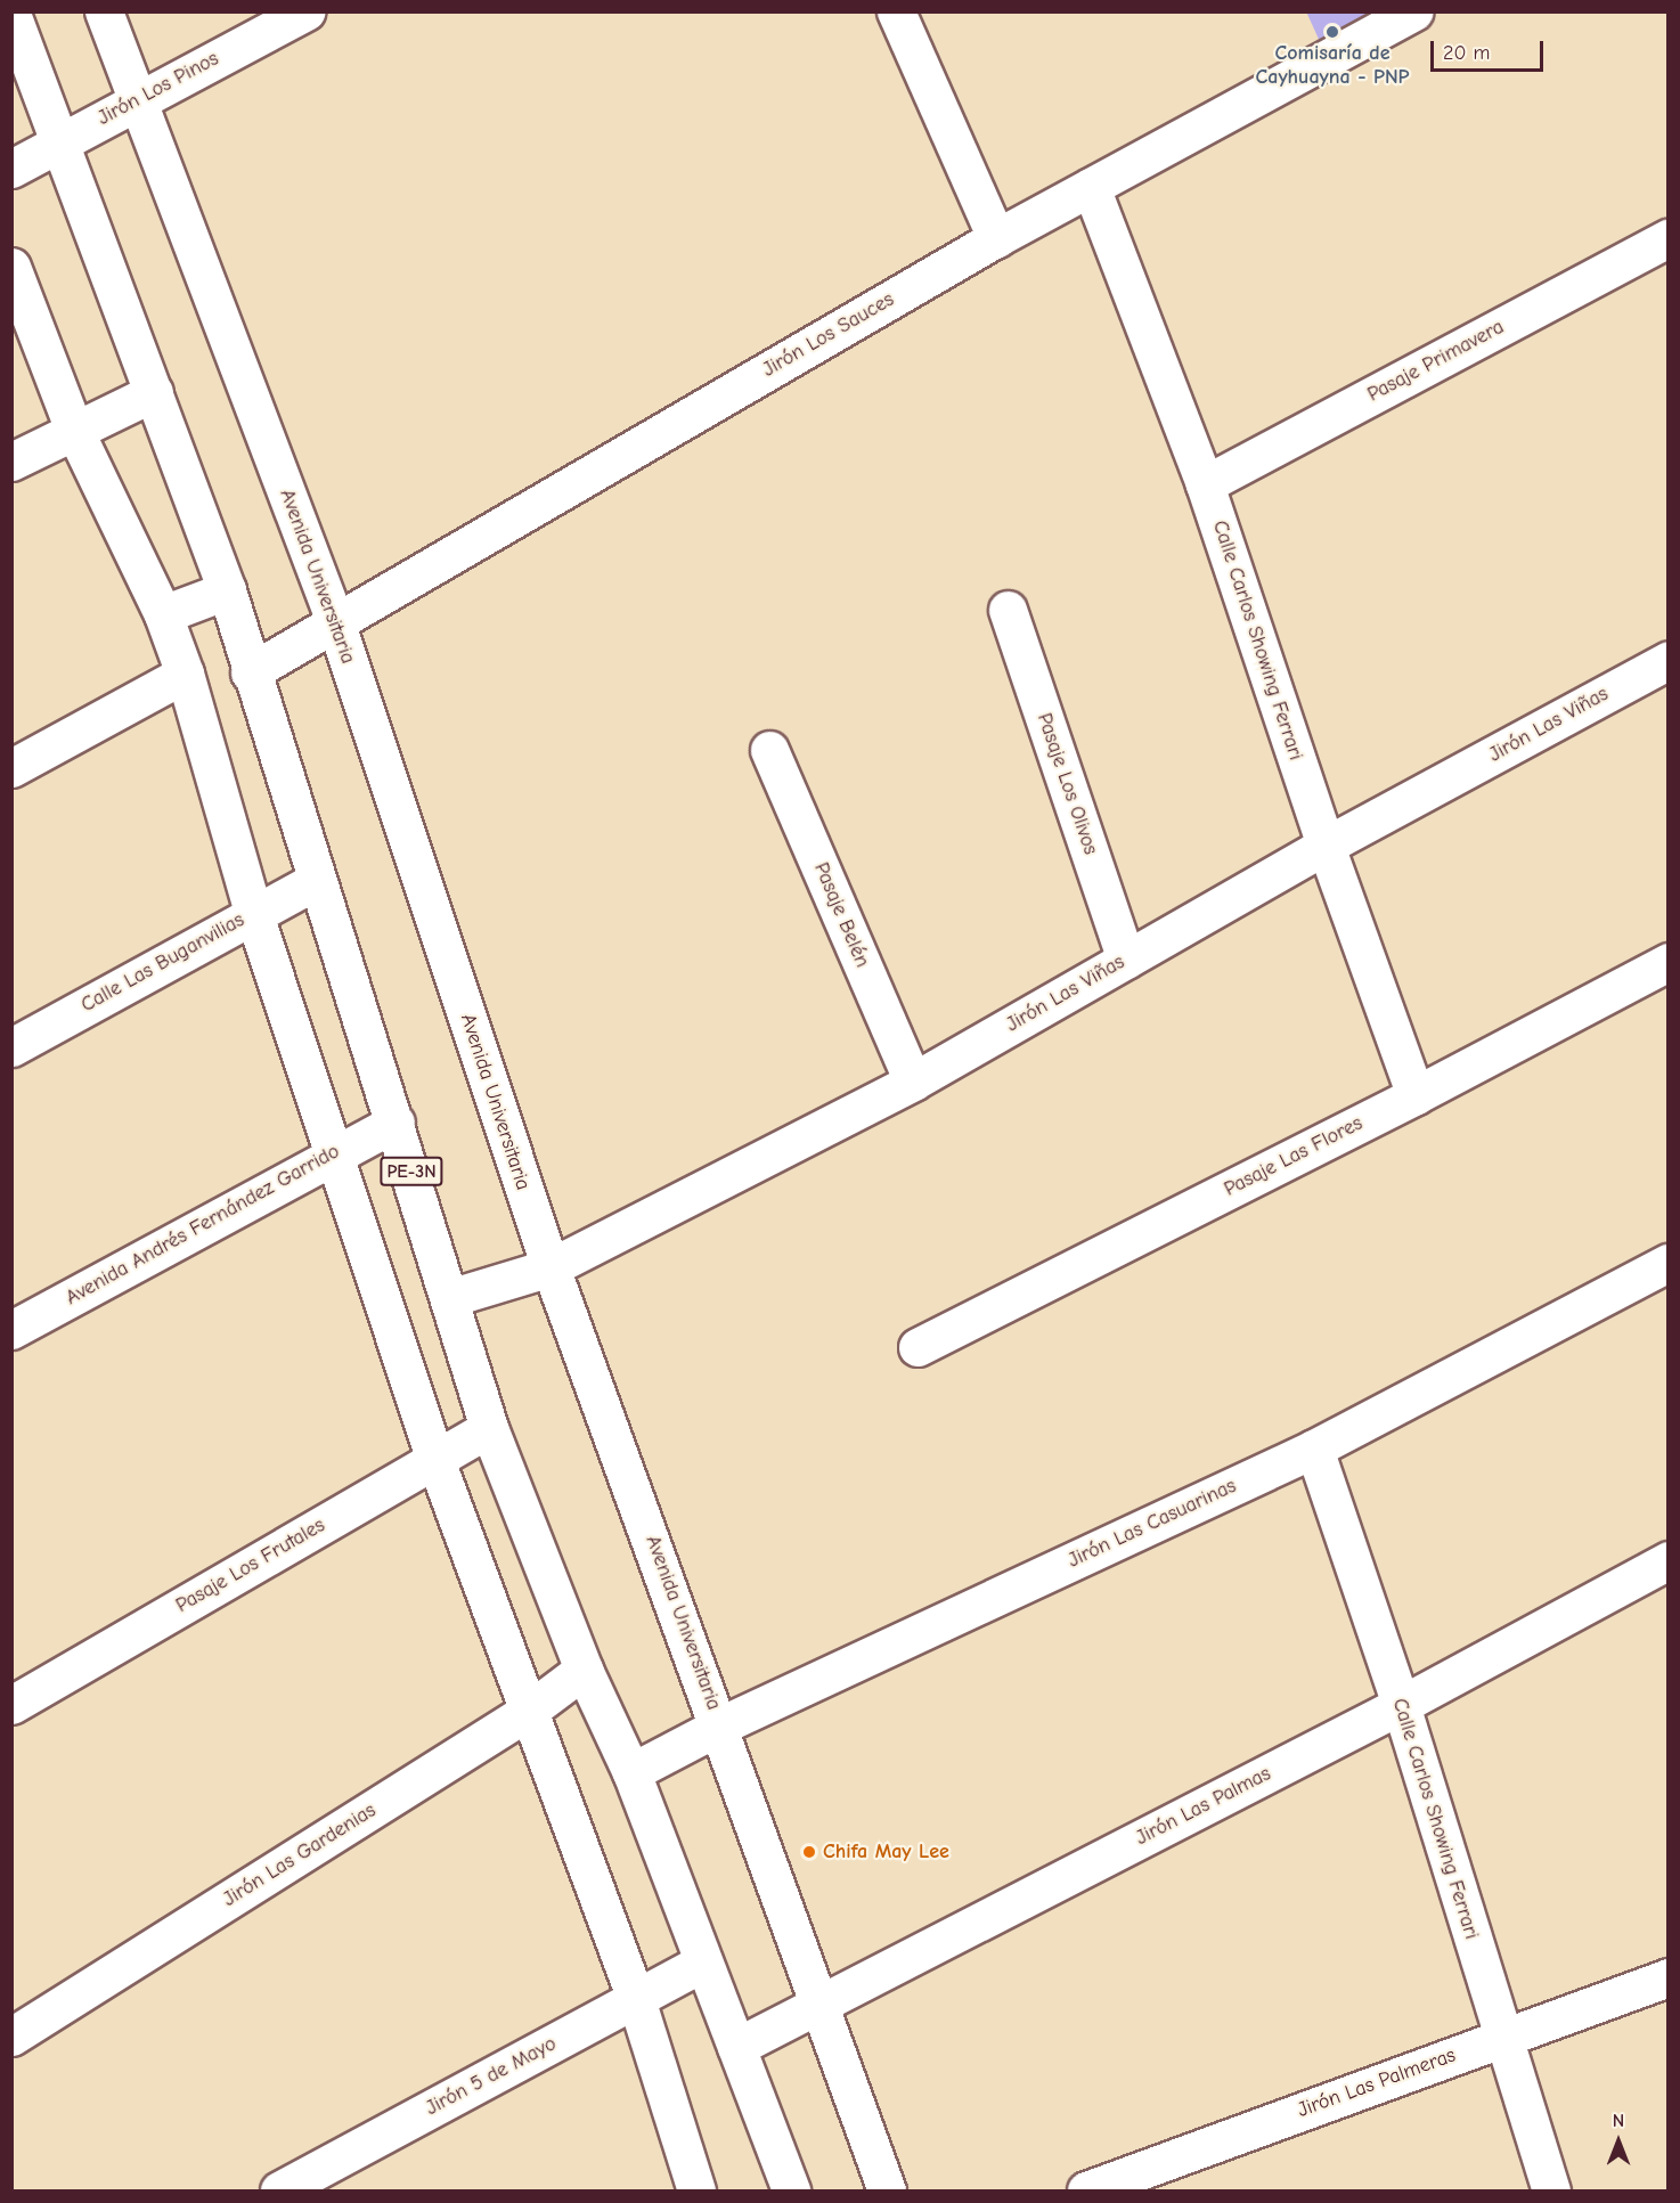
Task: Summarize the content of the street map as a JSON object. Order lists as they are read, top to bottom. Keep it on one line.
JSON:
{"streets":{"main road":["Jirón Los Pinos","Jirón Los Sauces","Pasaje Primavera","Avenida Universitaria","Calle Carlos Showing Ferrari","Jirón Las Viñas","Pasaje Los Olivos","Pasaje Belén","Calle Las Buganvilias","Pasaje Las Flores","PE-3N","Avenida Andrés Fernández Garrido","Jirón Las Casuarinas","Pasaje Los Frutales","Jirón Las Palmas","Jirón Las Gardenias","Jirón 5 de Mayo","Jirón Las Palmeras"]},"crossings":[["Jirón Los Pinos","Avenida Universitaria"],["Jirón Los Pinos","PE-3N"],["Jirón Los Sauces","Avenida Universitaria"],["Jirón Los Sauces","Calle Carlos Showing Ferrari"],["Jirón Los Sauces","PE-3N"],["Pasaje Primavera","Calle Carlos Showing Ferrari"],["Avenida Universitaria","Jirón Las Viñas"],["Avenida Universitaria","Jirón Las Casuarinas"],["Avenida Universitaria","Jirón Las Palmas"],["Calle Carlos Showing Ferrari","Jirón Las Viñas"],["Calle Carlos Showing Ferrari","Pasaje Las Flores"],["Calle Carlos Showing Ferrari","Jirón Las Casuarinas"],["Calle Carlos Showing Ferrari","Jirón Las Palmas"],["Calle Carlos Showing Ferrari","Jirón Las Palmeras"],["Jirón Las Viñas","Pasaje Los Olivos"],["Jirón Las Viñas","Pasaje Belén"],["Jirón Las Viñas","PE-3N"],["Calle Las Buganvilias","PE-3N"],["PE-3N","Avenida Andrés Fernández Garrido"],["PE-3N","Jirón Las Casuarinas"],["PE-3N","Pasaje Los Frutales"],["PE-3N","Jirón Las Palmas"],["PE-3N","Jirón Las Gardenias"],["PE-3N","Jirón 5 de Mayo"]],"places":["Comisaría de Cayhuayna - PNP","Chifa May Lee"],"scale_bar":"20 m","north":"top"}
